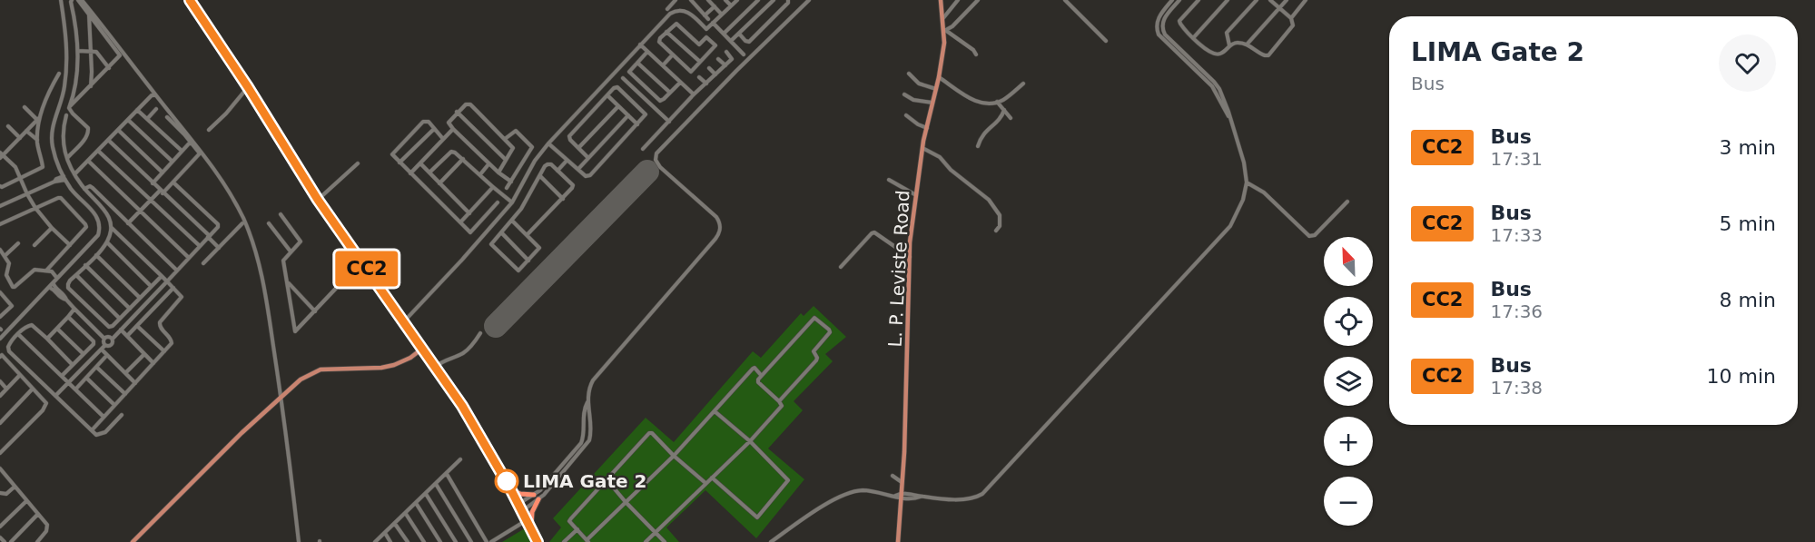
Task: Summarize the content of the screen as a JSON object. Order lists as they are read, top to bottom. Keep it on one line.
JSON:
{"streets":{"main road":["L. P. Leviste Road"]},"places":["LIMA Gate 2"],"lines":["bus line CC2"],"north":"top left","page":{"on_map":"CC2","heading":["LIMA Gate 2","Bus"],"list":[{"mark":"CC2","name":"Bus","note":"17:31","value":"3 min"},{"mark":"CC2","name":"Bus","note":"17:33","value":"5 min"},{"mark":"CC2","name":"Bus","note":"17:36","value":"8 min"},{"mark":"CC2","name":"Bus","note":"17:38","value":"10 min"}],"map_buttons":["+","−"]}}
